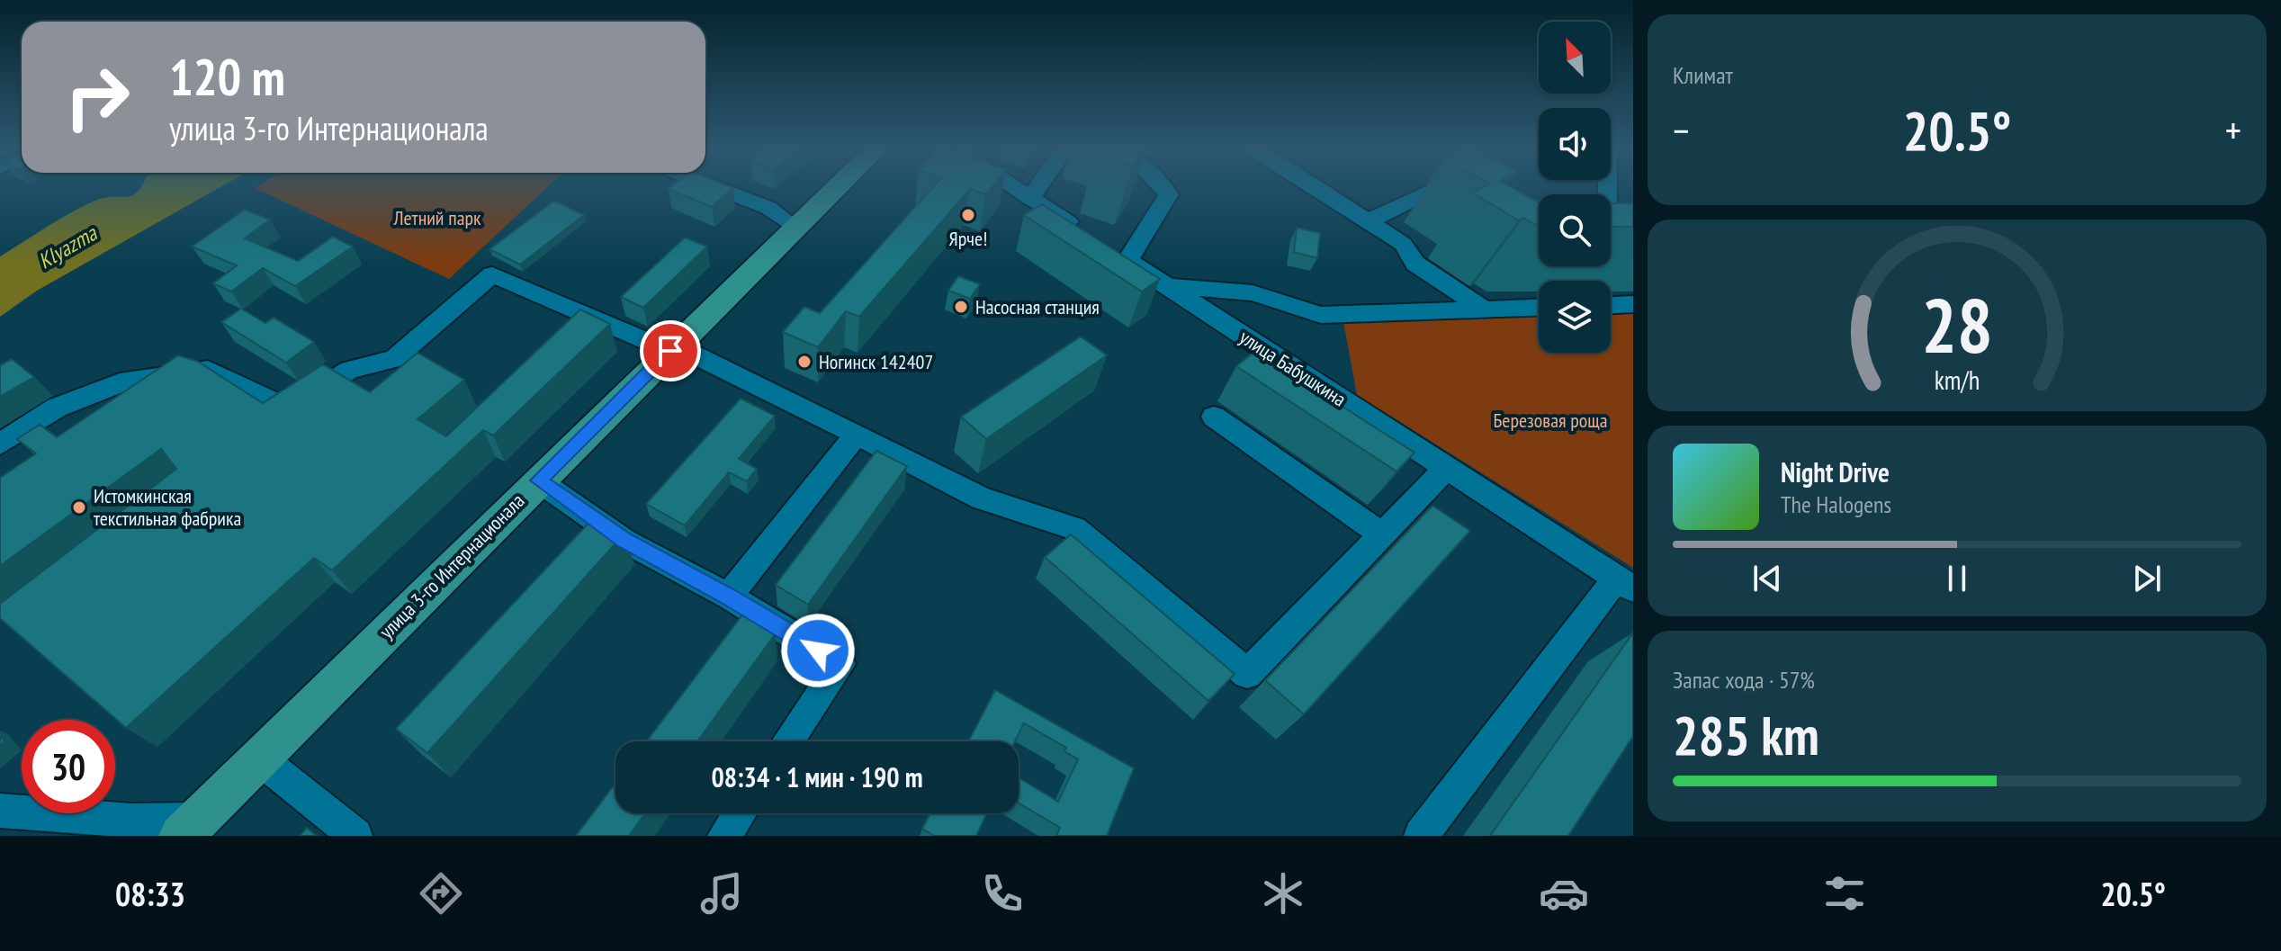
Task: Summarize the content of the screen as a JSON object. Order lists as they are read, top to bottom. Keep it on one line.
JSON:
{"streets":{"main road":["улица 3-го Интернационала"],"street":["улица Бабушкина"]},"water":["Klyazma"],"parks":["Летний парк","Березовая роща"],"places":["Ярче!","Насосная станция","Ногинск 142407","Истомкинская текстильная фабрика"],"north":"top left","page":{"tile":["Климат",["Запас хода · 57%","285 km"]],"turn":["120 m","улица 3-го Интернационала"],"heat":["−","20.5°","+"],"song":["Night Drive","The Halogens"],"limit":"30","trip":"08:34 · 1 мин · 190 m","tabs":["08:33","20.5°"],"gauge":["28","km/h"]}}
